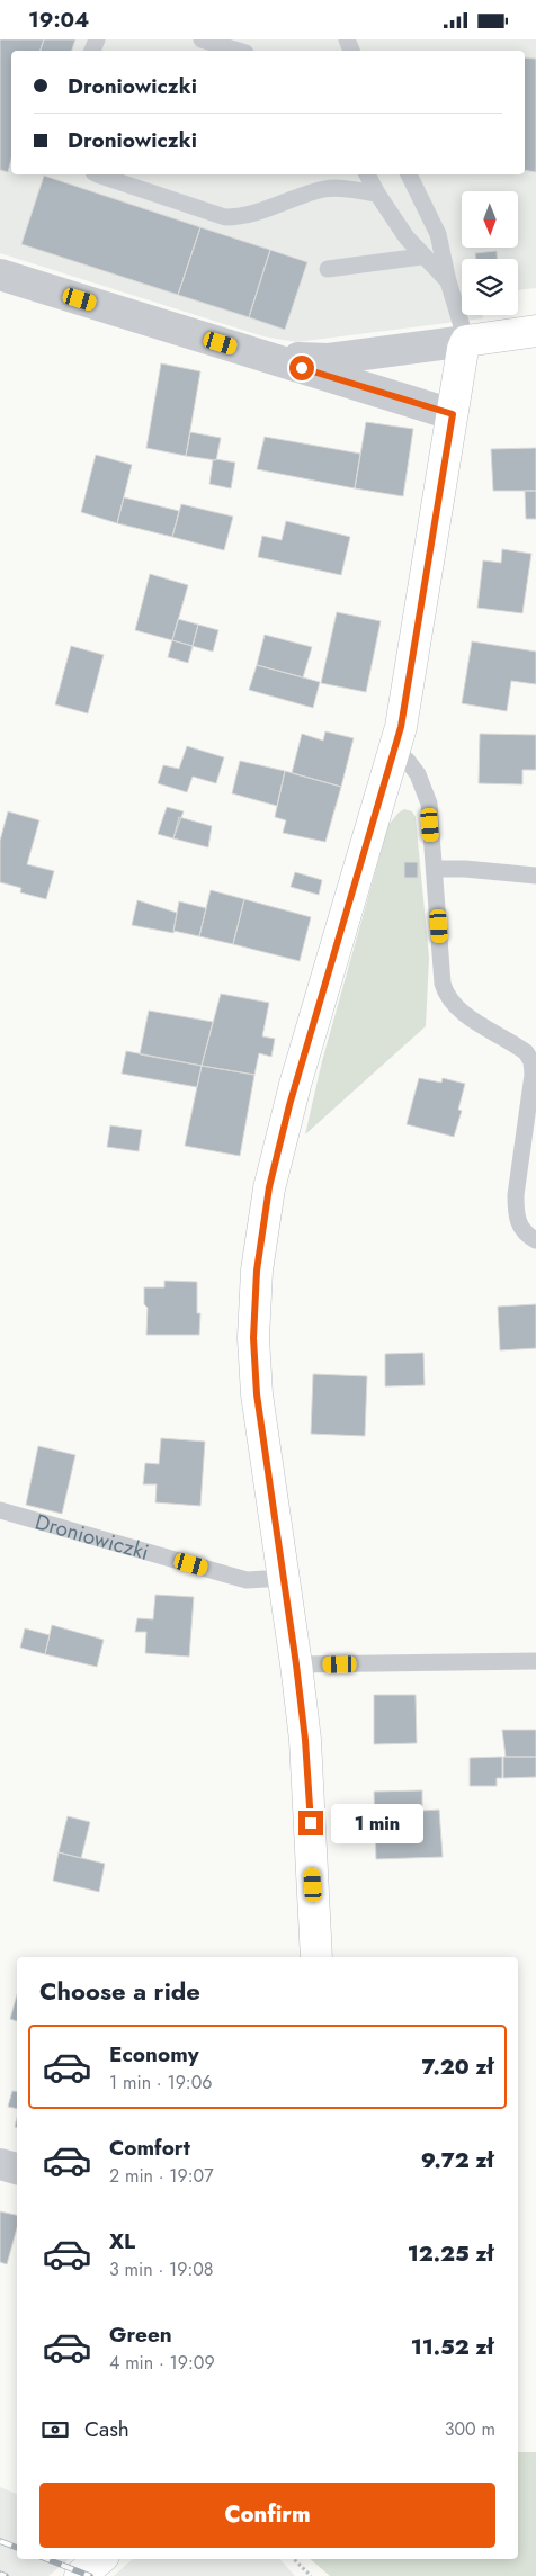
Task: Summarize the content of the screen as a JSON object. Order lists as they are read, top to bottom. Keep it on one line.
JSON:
{"streets":{"lane":["Droniowiczki"]},"north":"bottom","page":{"status":"19:04","banner":["Droniowiczki","Droniowiczki"],"bubble":"1 min","heading":"Choose a ride","list":[{"name":"Economy","note":"1 min · 19:06","value":"7.20 zł"},{"name":"Comfort","note":"2 min · 19:07","value":"9.72 zł"},{"name":"XL","note":"3 min · 19:08","value":"12.25 zł"},{"name":"Green","note":"4 min · 19:09","value":"11.52 zł"}],"pay":["Cash","300 m"],"buttons":"Confirm"}}
